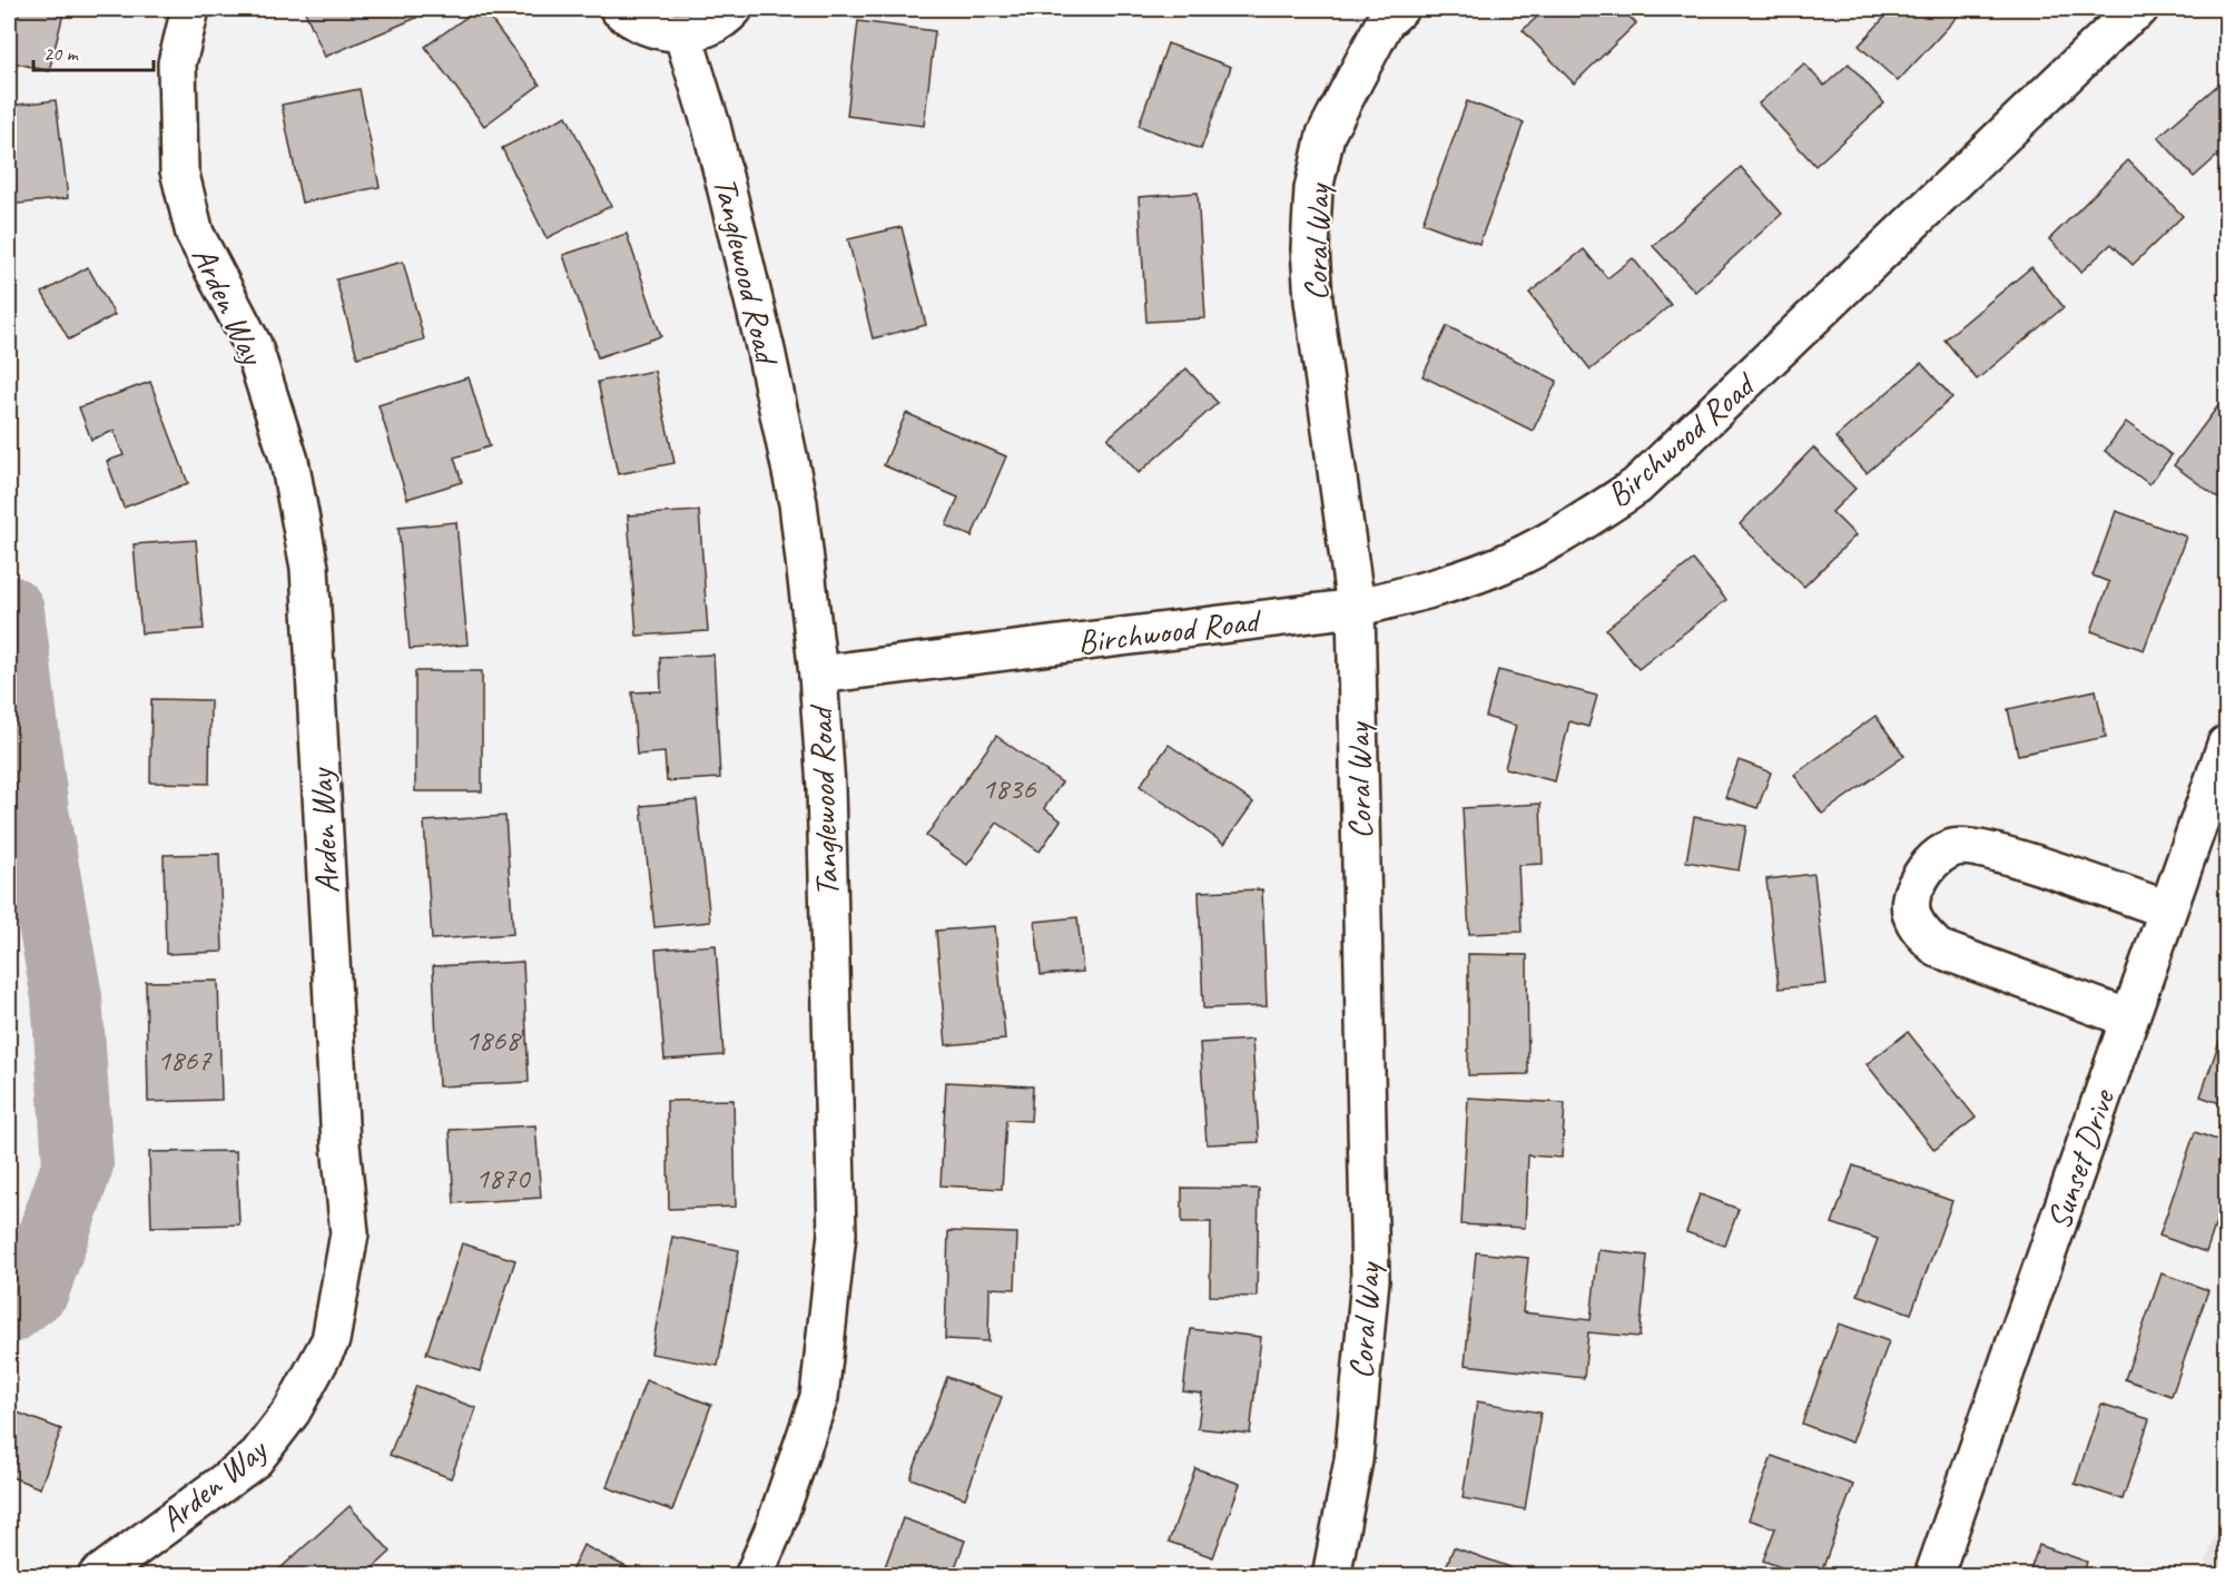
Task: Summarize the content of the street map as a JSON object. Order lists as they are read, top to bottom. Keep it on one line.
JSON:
{"streets":{"street":["Coral Way","Tanglewood Road","Arden Way","Birchwood Road","Sunset Drive"]},"crossings":[["Coral Way","Birchwood Road"],["Tanglewood Road","Birchwood Road"]],"house_numbers":["1836","1868","1867","1870"],"scale_bar":"20 m"}
